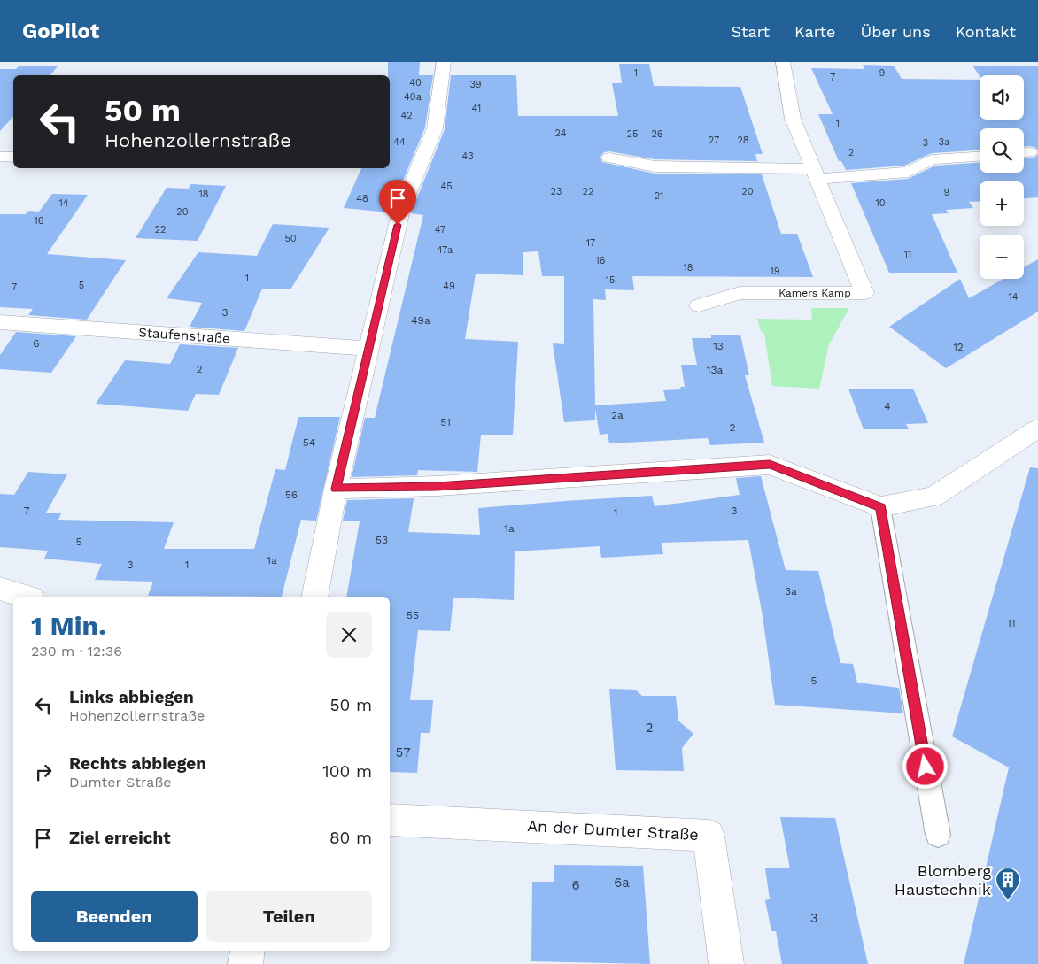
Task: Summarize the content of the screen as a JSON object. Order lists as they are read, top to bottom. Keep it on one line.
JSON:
{"streets":{"street":["Kamers Kamp","Staufenstraße","An der Dumter Straße"]},"places":{"building":["Blomberg Haustechnik"]},"house_numbers":["1","9","7","40","39","40a","41","42","1","24","25","26","27","28","44","3a","3","2","43","45","23","22","20","9","18","21","48","14","10","20","16","22","47","50","17","47a","11","16","18","19","1","15","5","49","7","14","3","49a","6","13","12","2","13a","4","2a","51","2","54","56","7","3","1","1a","53","5","1a","3","1","3a","55","11","5","2","57","6a","6","3"],"page":{"header":"GoPilot","nav":["Start","Karte","Über uns","Kontakt"],"map_buttons":["+","−"],"turn":["50 m","Hohenzollernstraße"],"heading":["1 Min.","230 m · 12:36"],"list":[{"name":"Links abbiegen","note":"Hohenzollernstraße","value":"50 m"},{"name":"Rechts abbiegen","note":"Dumter Straße","value":"100 m"},{"name":"Ziel erreicht","value":"80 m"}],"buttons":["Beenden","Teilen"]}}
